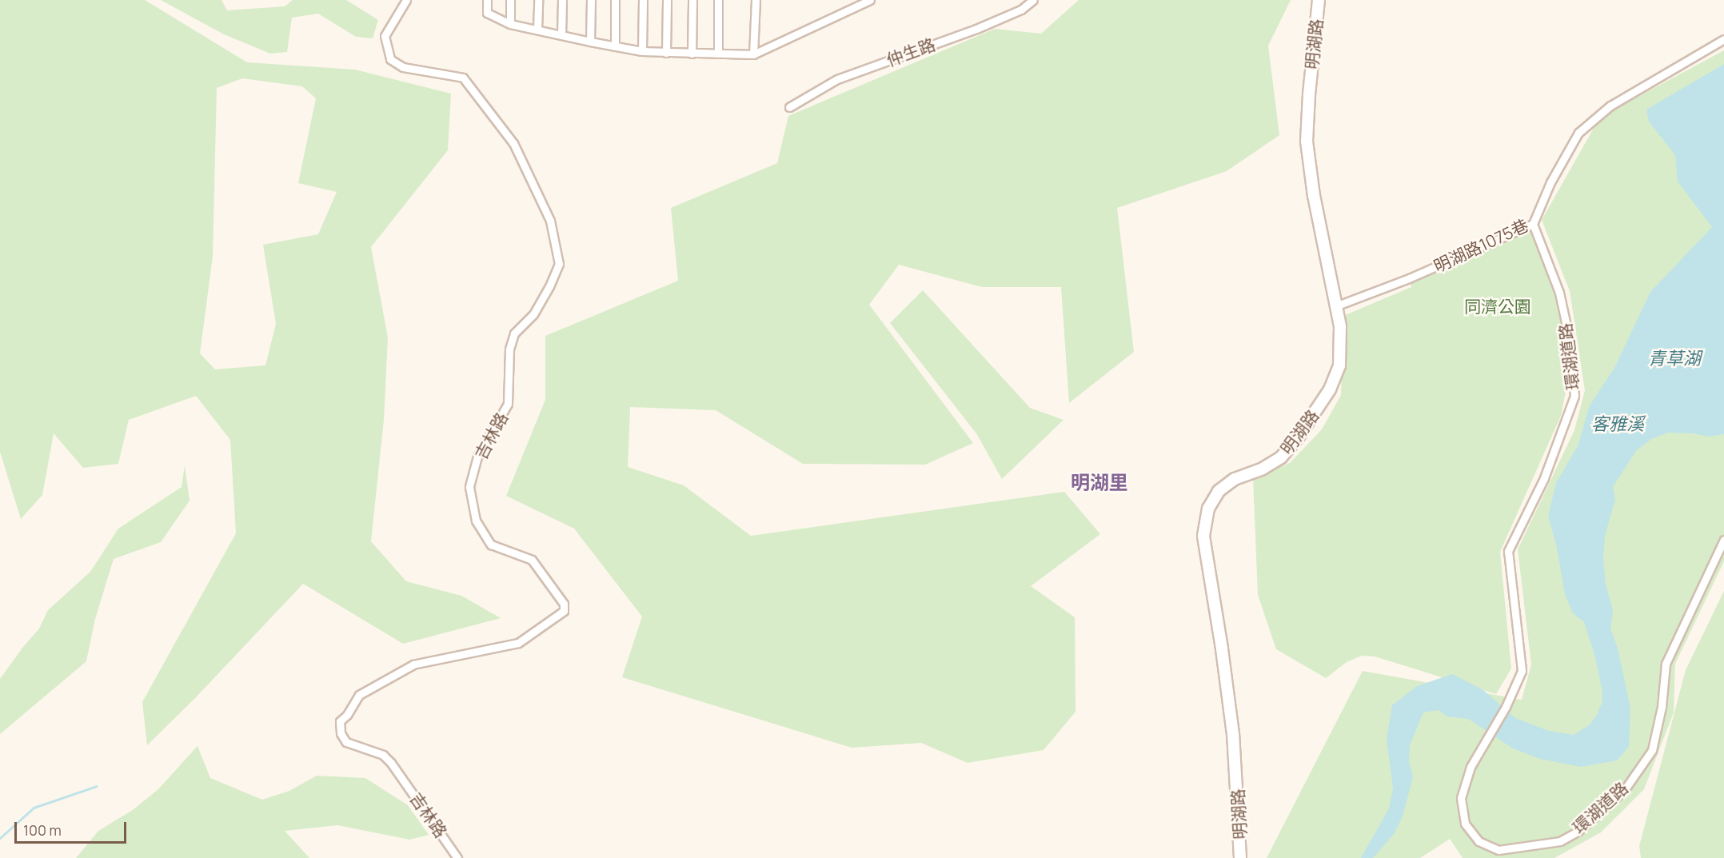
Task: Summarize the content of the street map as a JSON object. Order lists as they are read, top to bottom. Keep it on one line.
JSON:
{"streets":{"street":["明湖路","仲生路","明湖路1075巷","環湖道路","吉林路"]},"crossings":[["明湖路","明湖路1075巷"],["明湖路1075巷","環湖道路"]],"districts":["明湖里"],"water":["青草湖","客雅溪"],"parks":["同濟公園"],"scale_bar":"100 m"}
